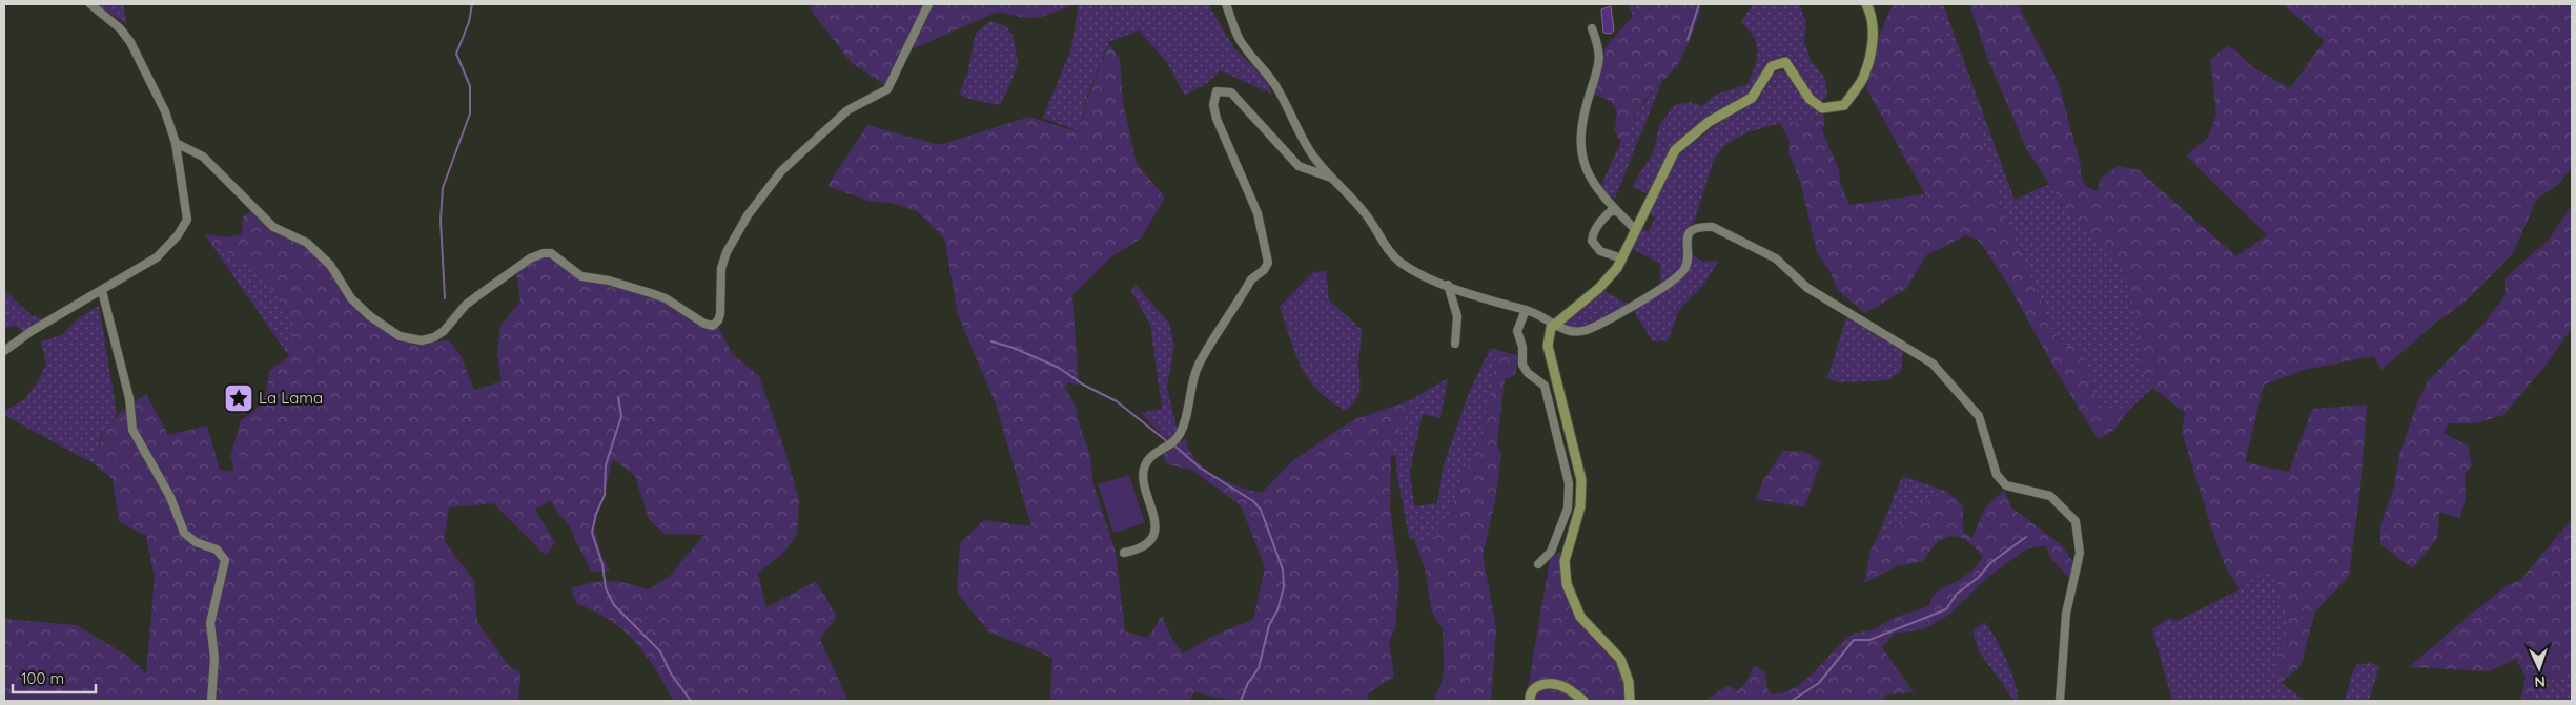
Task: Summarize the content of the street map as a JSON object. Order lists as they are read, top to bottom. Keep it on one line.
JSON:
{"places":{"place":["La Lama"]},"scale_bar":"100 m","north":"bottom"}
